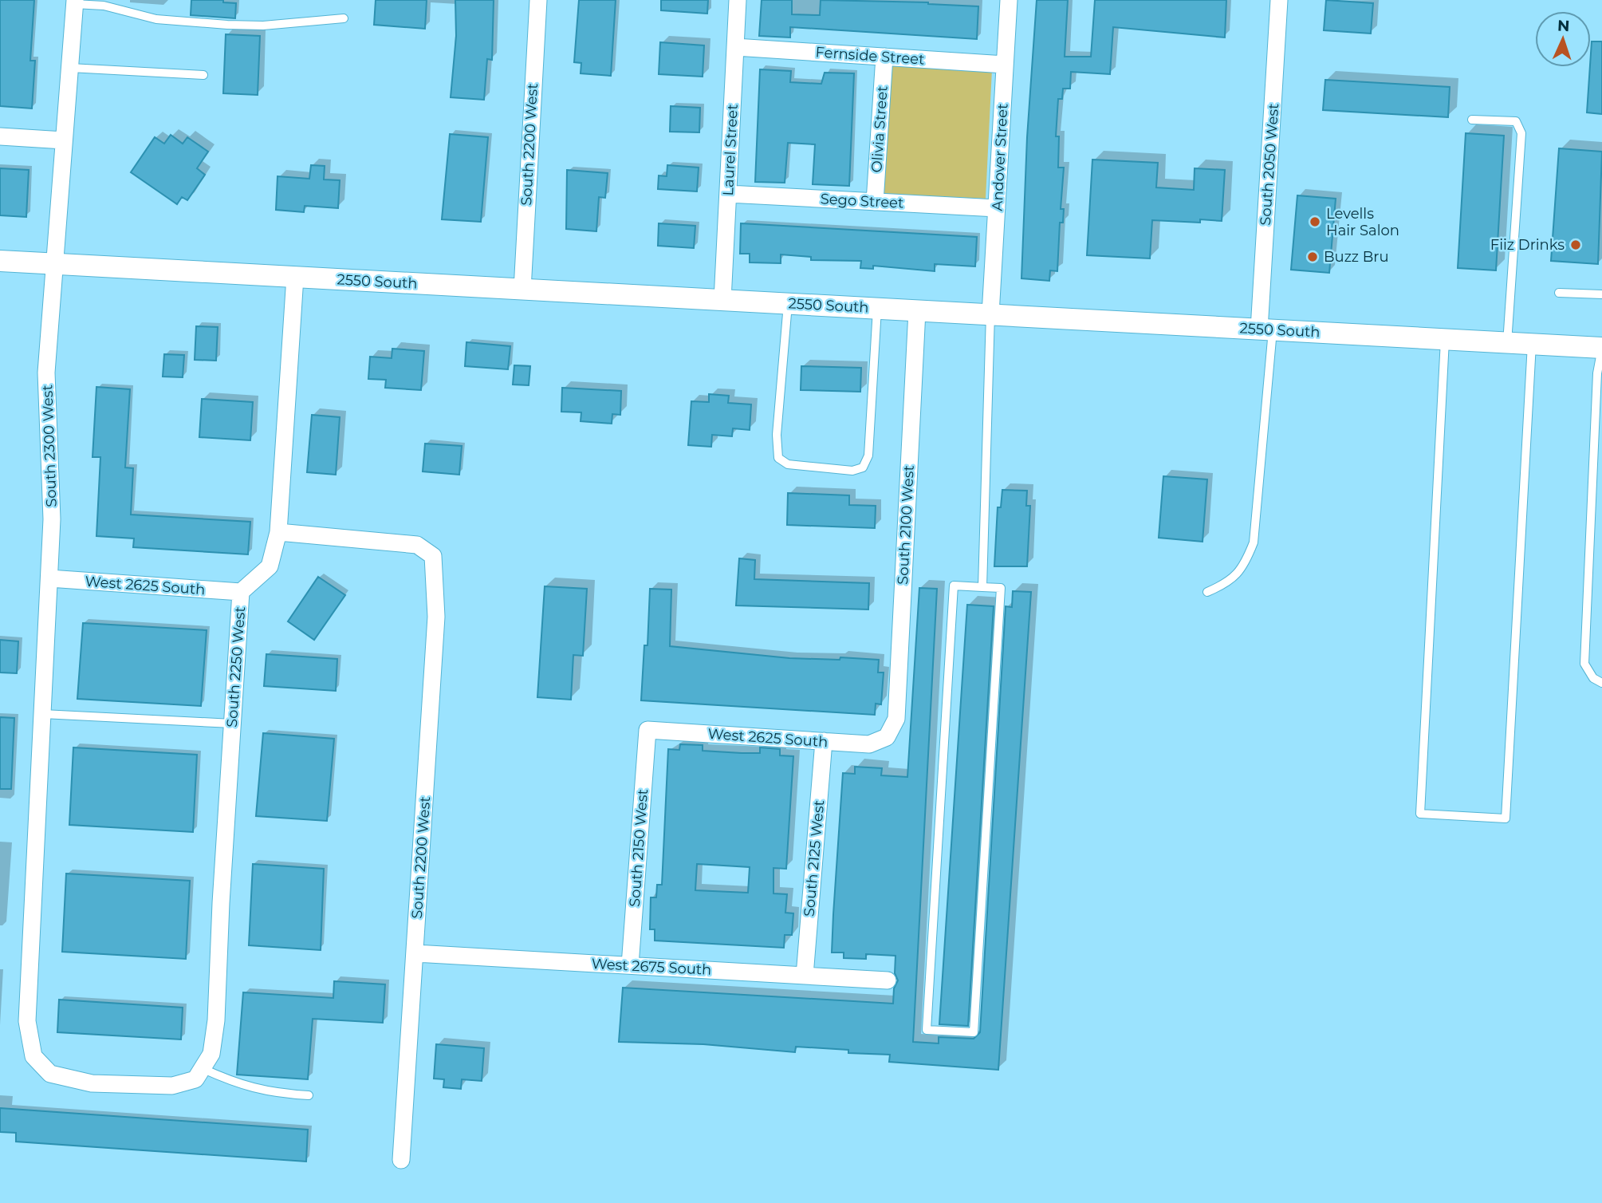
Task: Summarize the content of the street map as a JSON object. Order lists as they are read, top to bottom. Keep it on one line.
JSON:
{"streets":{"street":["Fernside Street","Olivia Street","South 2200 West","Laurel Street","Andover Street","South 2050 West","Sego Street","2550 South","South 2300 West","South 2100 West","West 2625 South","South 2250 West","South 2150 West","South 2125 West","West 2675 South"]},"crossings":[["Fernside Street","Olivia Street"],["Fernside Street","Laurel Street"],["Fernside Street","Andover Street"],["Olivia Street","Sego Street"],["South 2200 West","2550 South"],["South 2200 West","South 2250 West"],["South 2200 West","West 2675 South"],["Laurel Street","Sego Street"],["Laurel Street","2550 South"],["Andover Street","Sego Street"],["Andover Street","2550 South"],["South 2050 West","2550 South"],["2550 South","South 2300 West"],["2550 South","South 2100 West"],["2550 South","South 2250 West"],["South 2300 West","West 2625 South"],["South 2300 West","South 2250 West"],["South 2100 West","West 2625 South"],["West 2625 South","South 2250 West"],["West 2625 South","South 2150 West"],["West 2625 South","South 2125 West"],["South 2150 West","West 2675 South"],["South 2125 West","West 2675 South"]],"places":["Levells Hair Salon","Fiiz Drinks","Buzz Bru"],"north":"top"}
